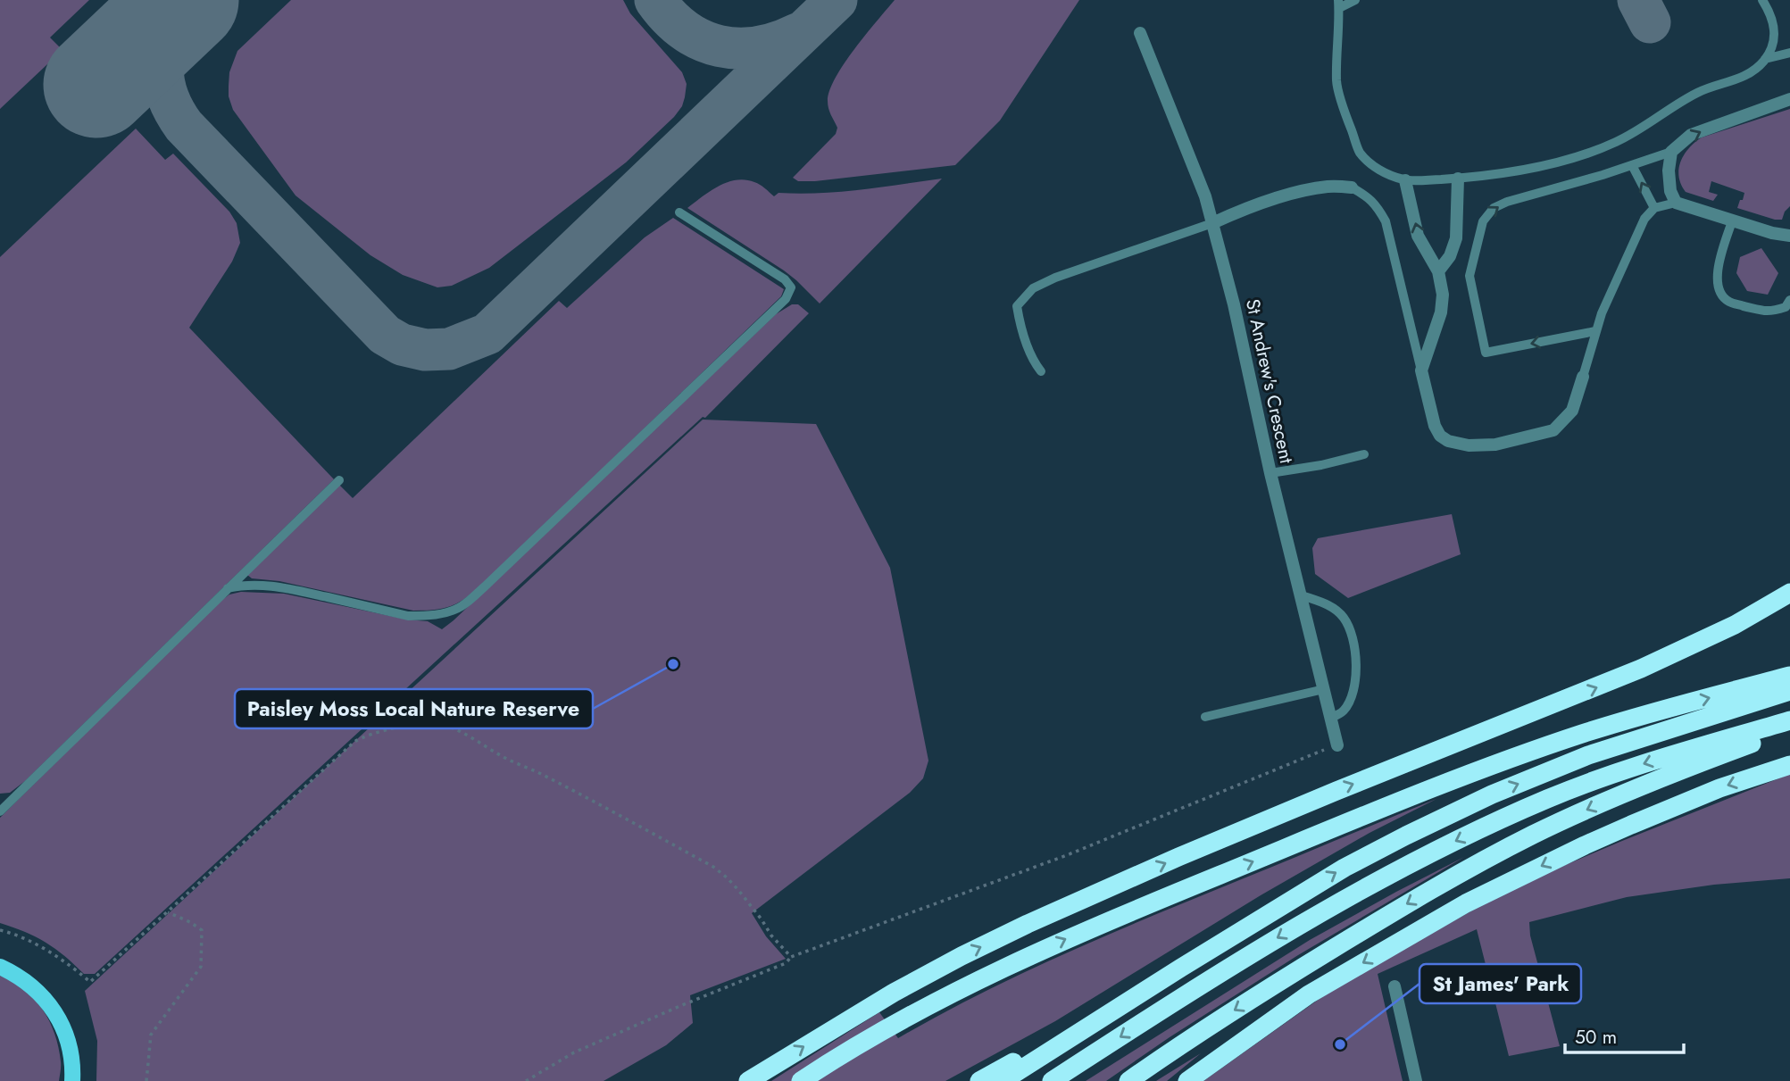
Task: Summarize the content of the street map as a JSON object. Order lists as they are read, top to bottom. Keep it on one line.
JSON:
{"streets":{"street":["St Andrew's Crescent"]},"places":["Paisley Moss Local Nature Reserve","St James' Park"],"scale_bar":"50 m"}
